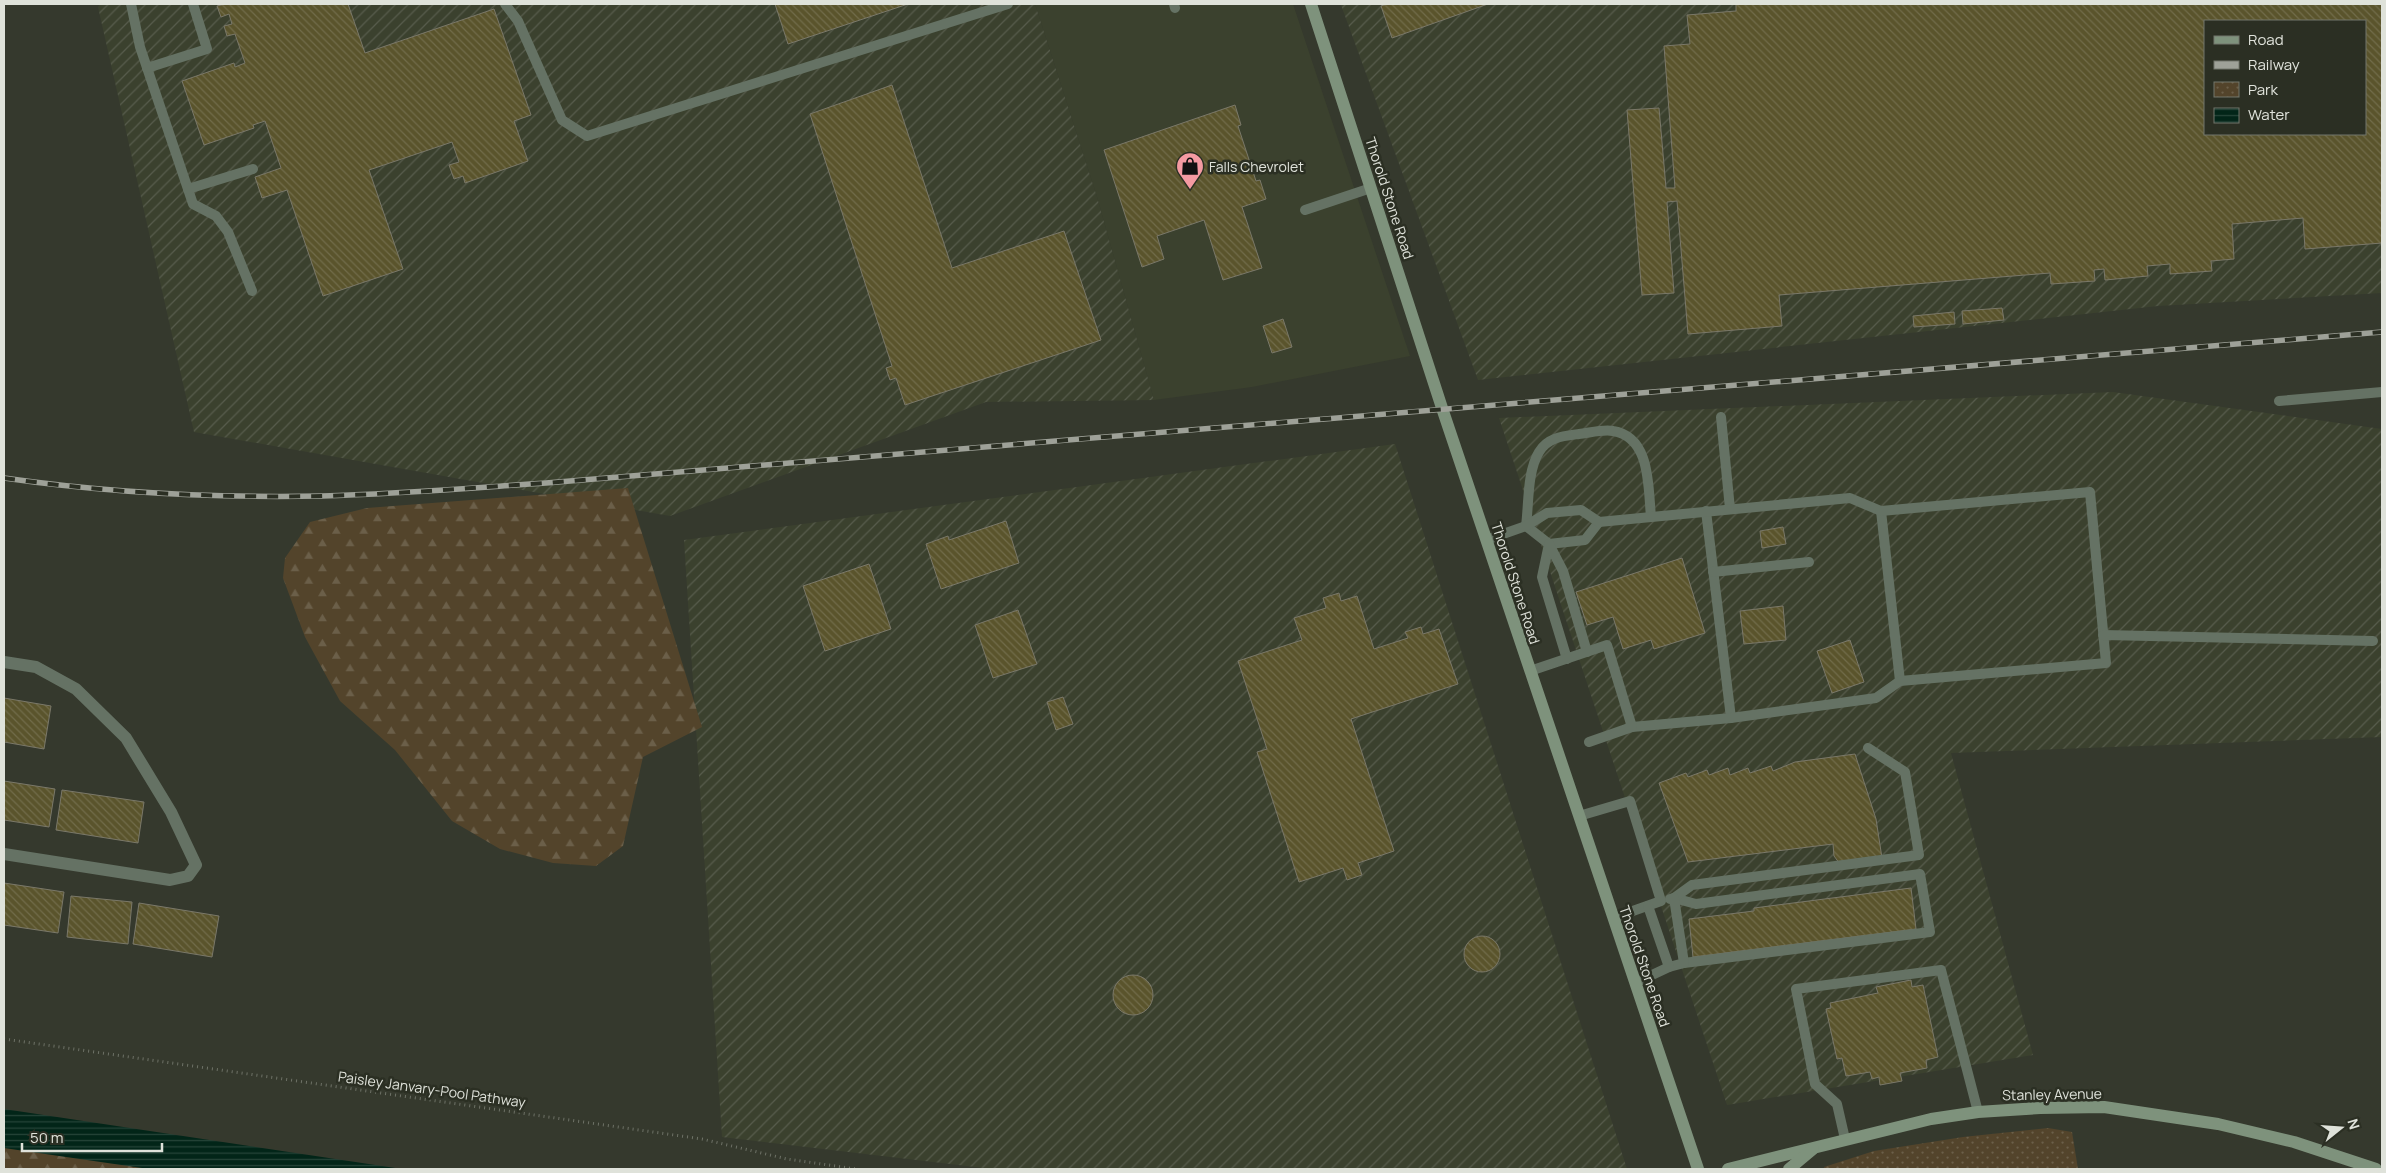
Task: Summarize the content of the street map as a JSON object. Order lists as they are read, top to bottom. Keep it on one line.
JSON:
{"streets":{"main road":["Thorold Stone Road","Stanley Avenue"],"path":["Paisley Janvary-Pool Pathway"]},"places":{"shop":["Falls Chevrolet"]},"legend":["Road","Railway","Park","Water"],"scale_bar":"50 m","north":"right"}
